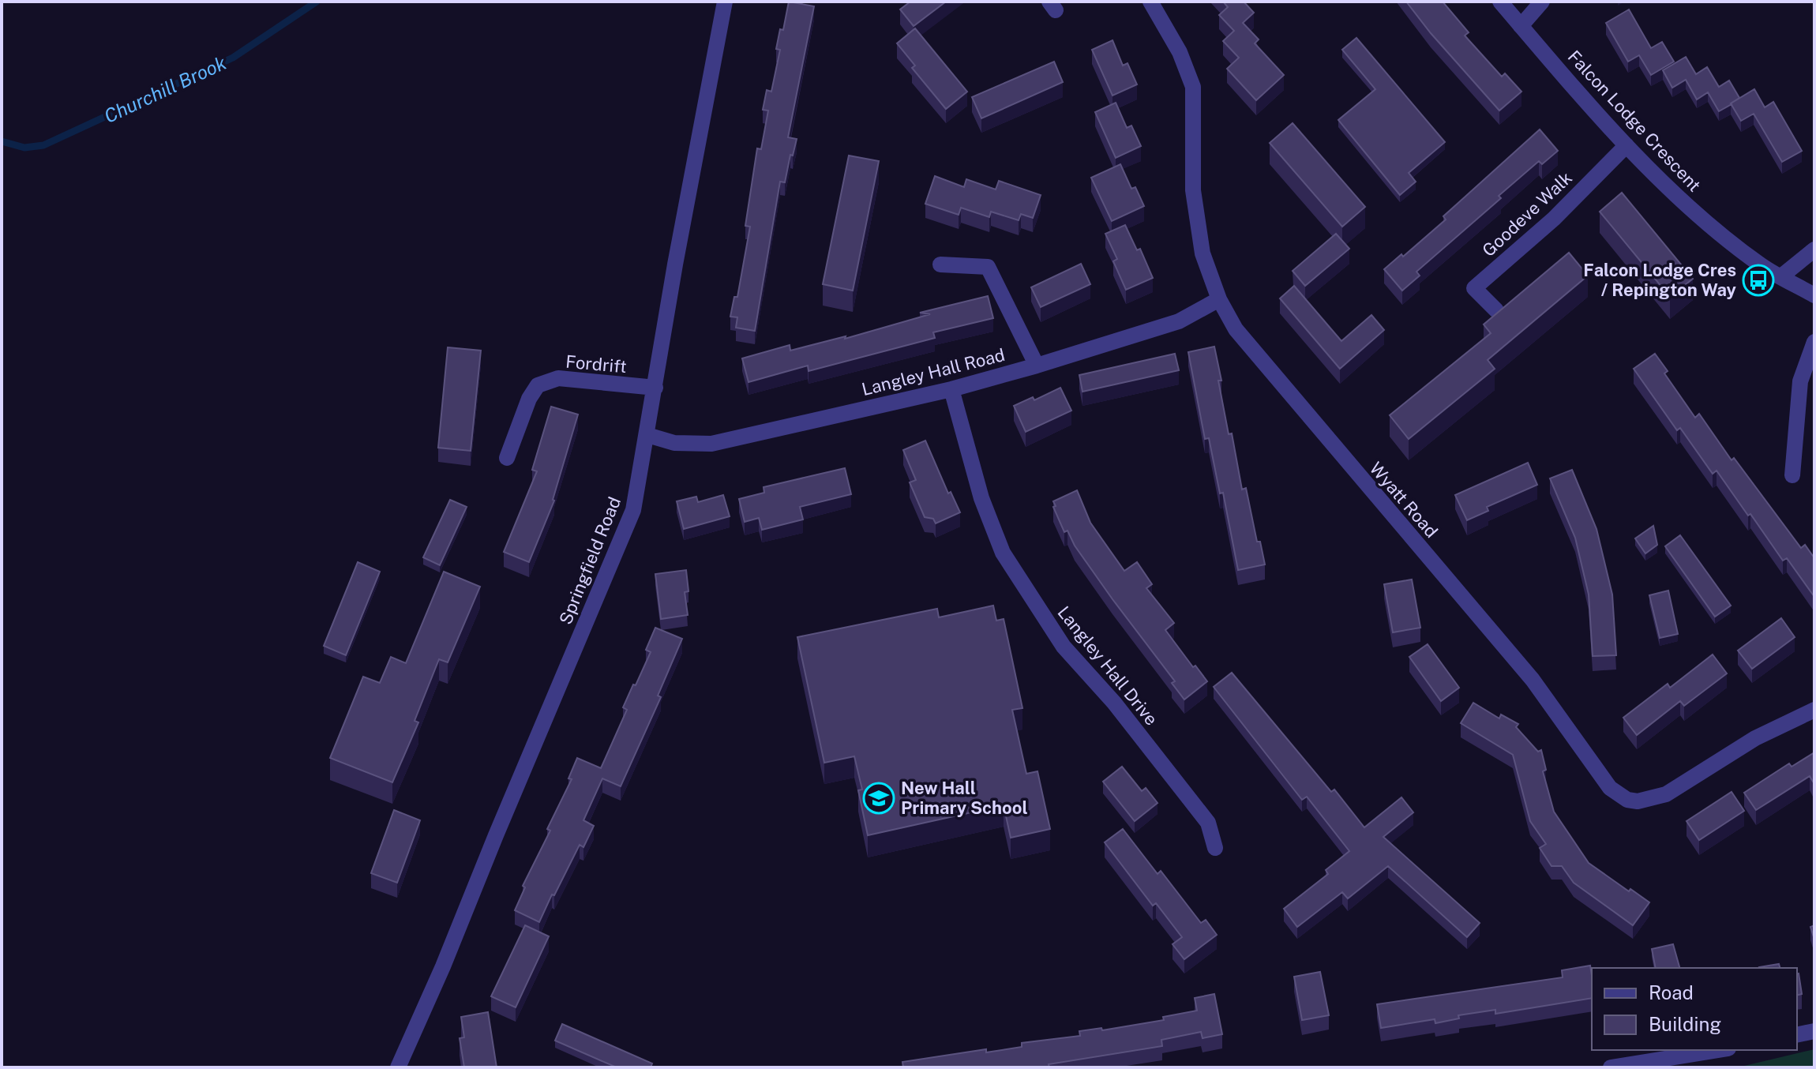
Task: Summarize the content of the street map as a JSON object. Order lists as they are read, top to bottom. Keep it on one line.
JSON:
{"streets":{"street":["Falcon Lodge Crescent","Goodeve Walk","Fordrift","Langley Hall Road","Wyatt Road","Springfield Road","Langley Hall Drive"]},"crossings":[["Falcon Lodge Crescent","Goodeve Walk"],["Fordrift","Springfield Road"],["Langley Hall Road","Wyatt Road"],["Langley Hall Road","Springfield Road"],["Langley Hall Road","Langley Hall Drive"]],"water":["Churchill Brook"],"places":{"bus stop":["Falcon Lodge Cres / Repington Way"],"school or university":["New Hall Primary School"]},"legend":["Road","Building"]}
